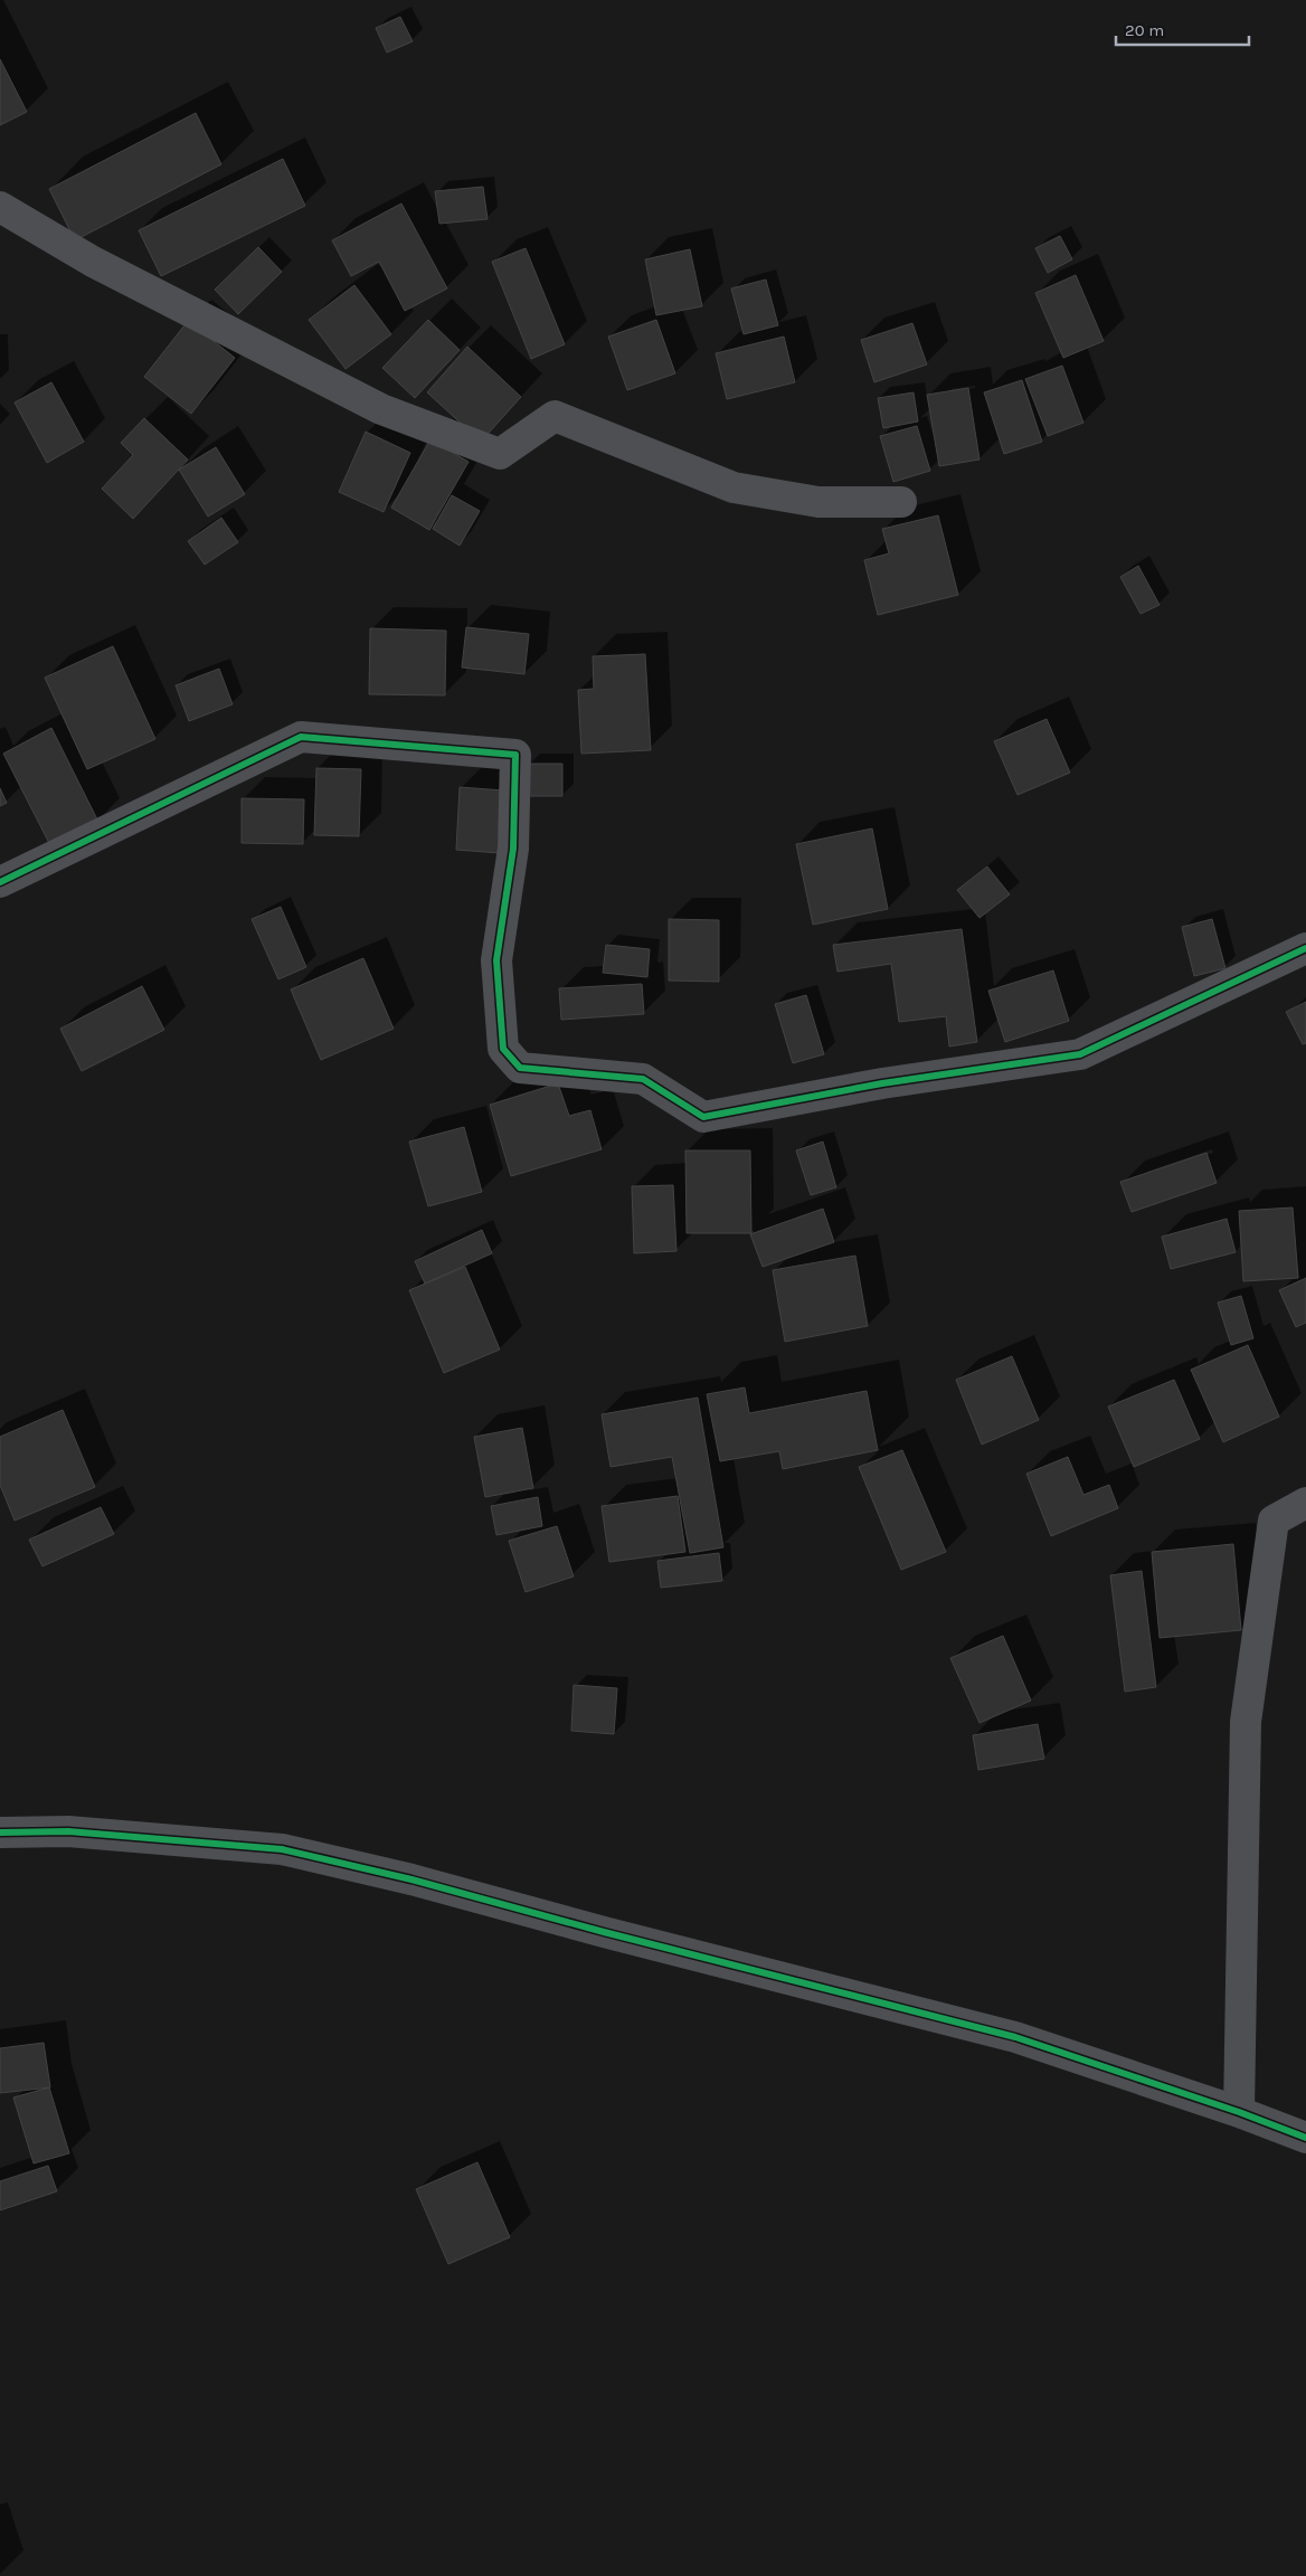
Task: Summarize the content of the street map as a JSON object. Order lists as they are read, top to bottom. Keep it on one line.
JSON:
{"scale_bar":"20 m"}
